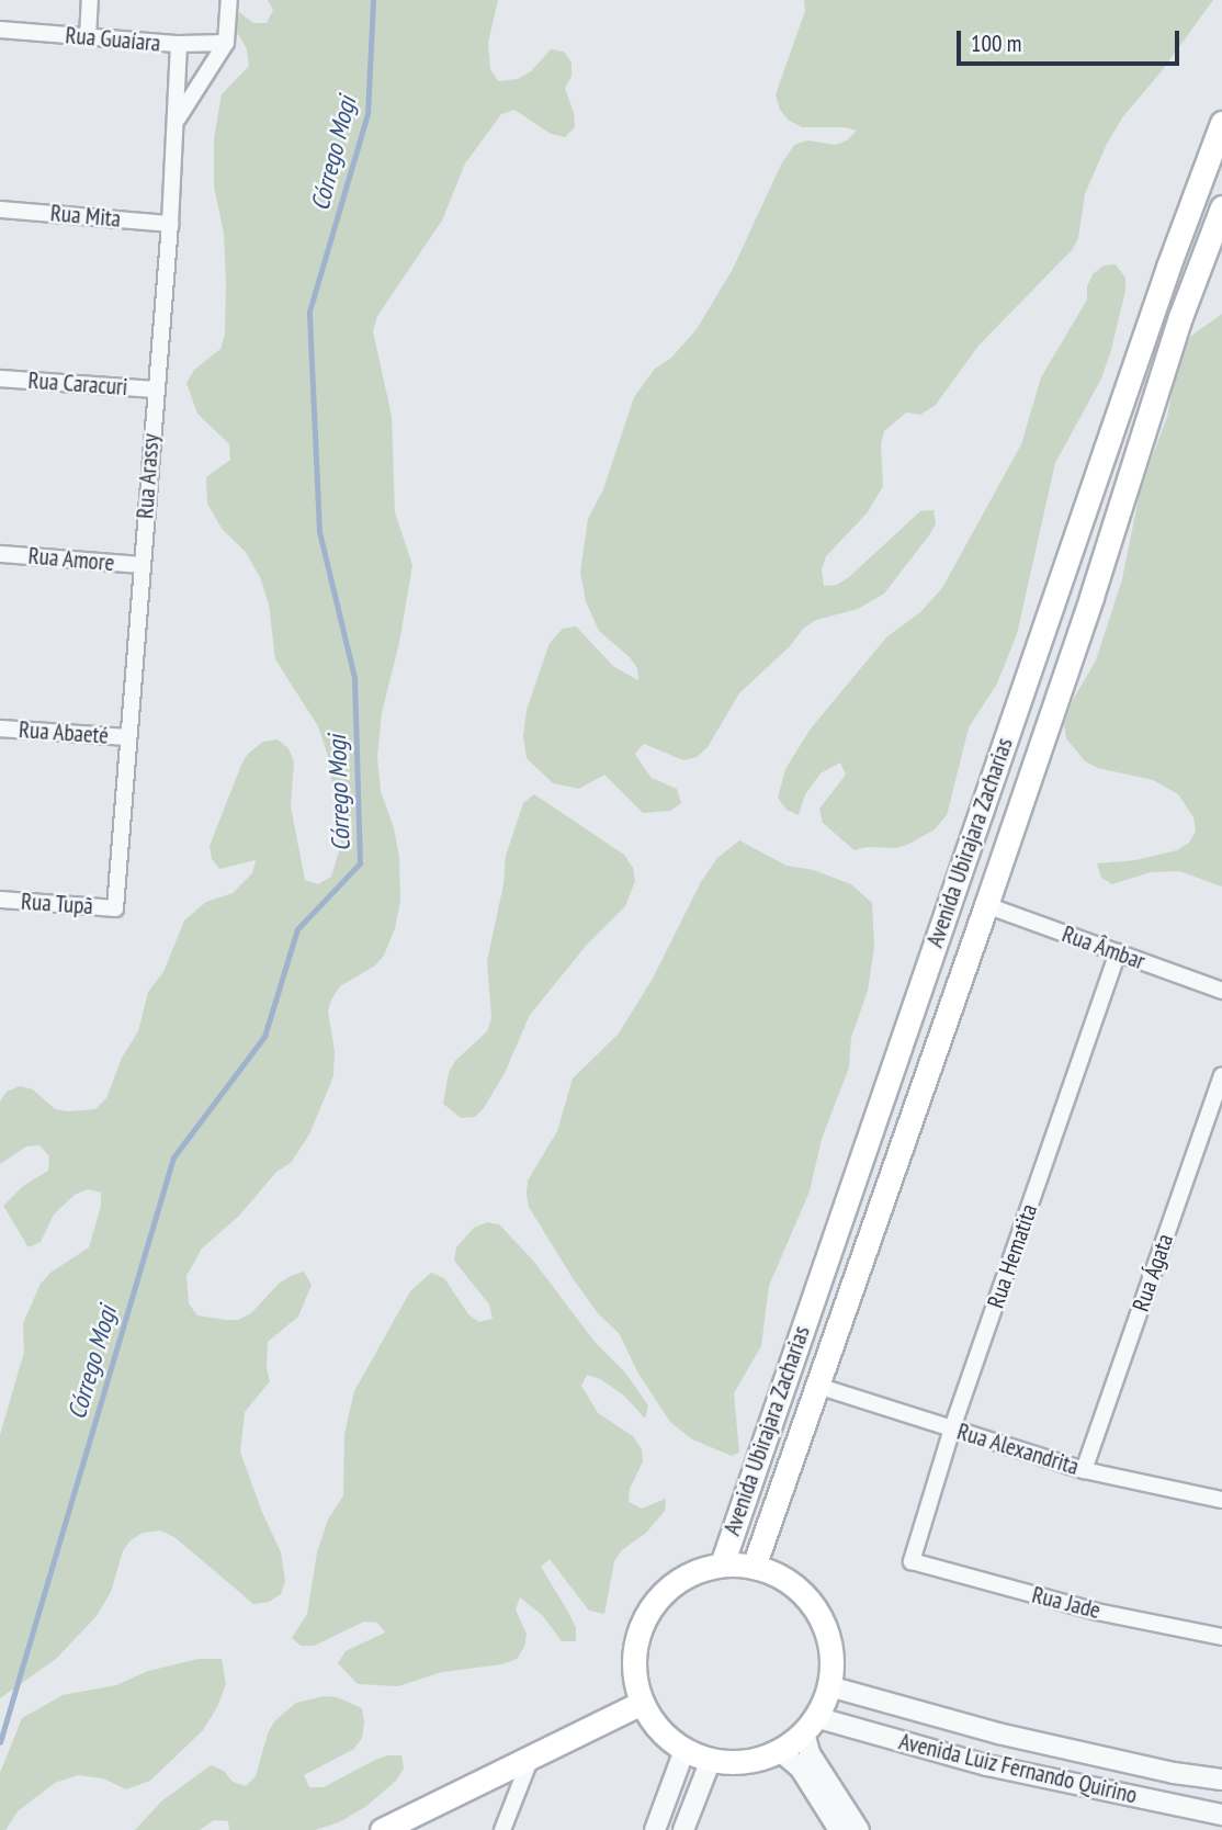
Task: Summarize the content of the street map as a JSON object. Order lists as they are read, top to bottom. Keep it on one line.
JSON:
{"streets":{"main road":["Avenida Ubirajara Zacharias"],"street":["Rua Guaíara","Rua Mita","Rua Caracuri","Rua Arassy","Rua Amore","Rua Abaeté","Rua Tupã","Rua Âmbar","Rua Hematita","Rua Ágata","Rua Alexandrita","Rua Jade","Avenida Luiz Fernando Quirino"]},"crossings":[["Rua Guaíara","Rua Arassy"],["Rua Mita","Rua Arassy"],["Rua Caracuri","Rua Arassy"],["Rua Arassy","Rua Amore"],["Rua Arassy","Rua Abaeté"],["Rua Arassy","Rua Tupã"],["Avenida Ubirajara Zacharias","Rua Âmbar"],["Avenida Ubirajara Zacharias","Rua Alexandrita"],["Avenida Ubirajara Zacharias","Avenida Luiz Fernando Quirino"],["Rua Âmbar","Rua Hematita"],["Rua Hematita","Rua Alexandrita"],["Rua Hematita","Rua Jade"],["Rua Ágata","Rua Alexandrita"]],"water":["Córrego Mogi"],"scale_bar":"100 m"}
